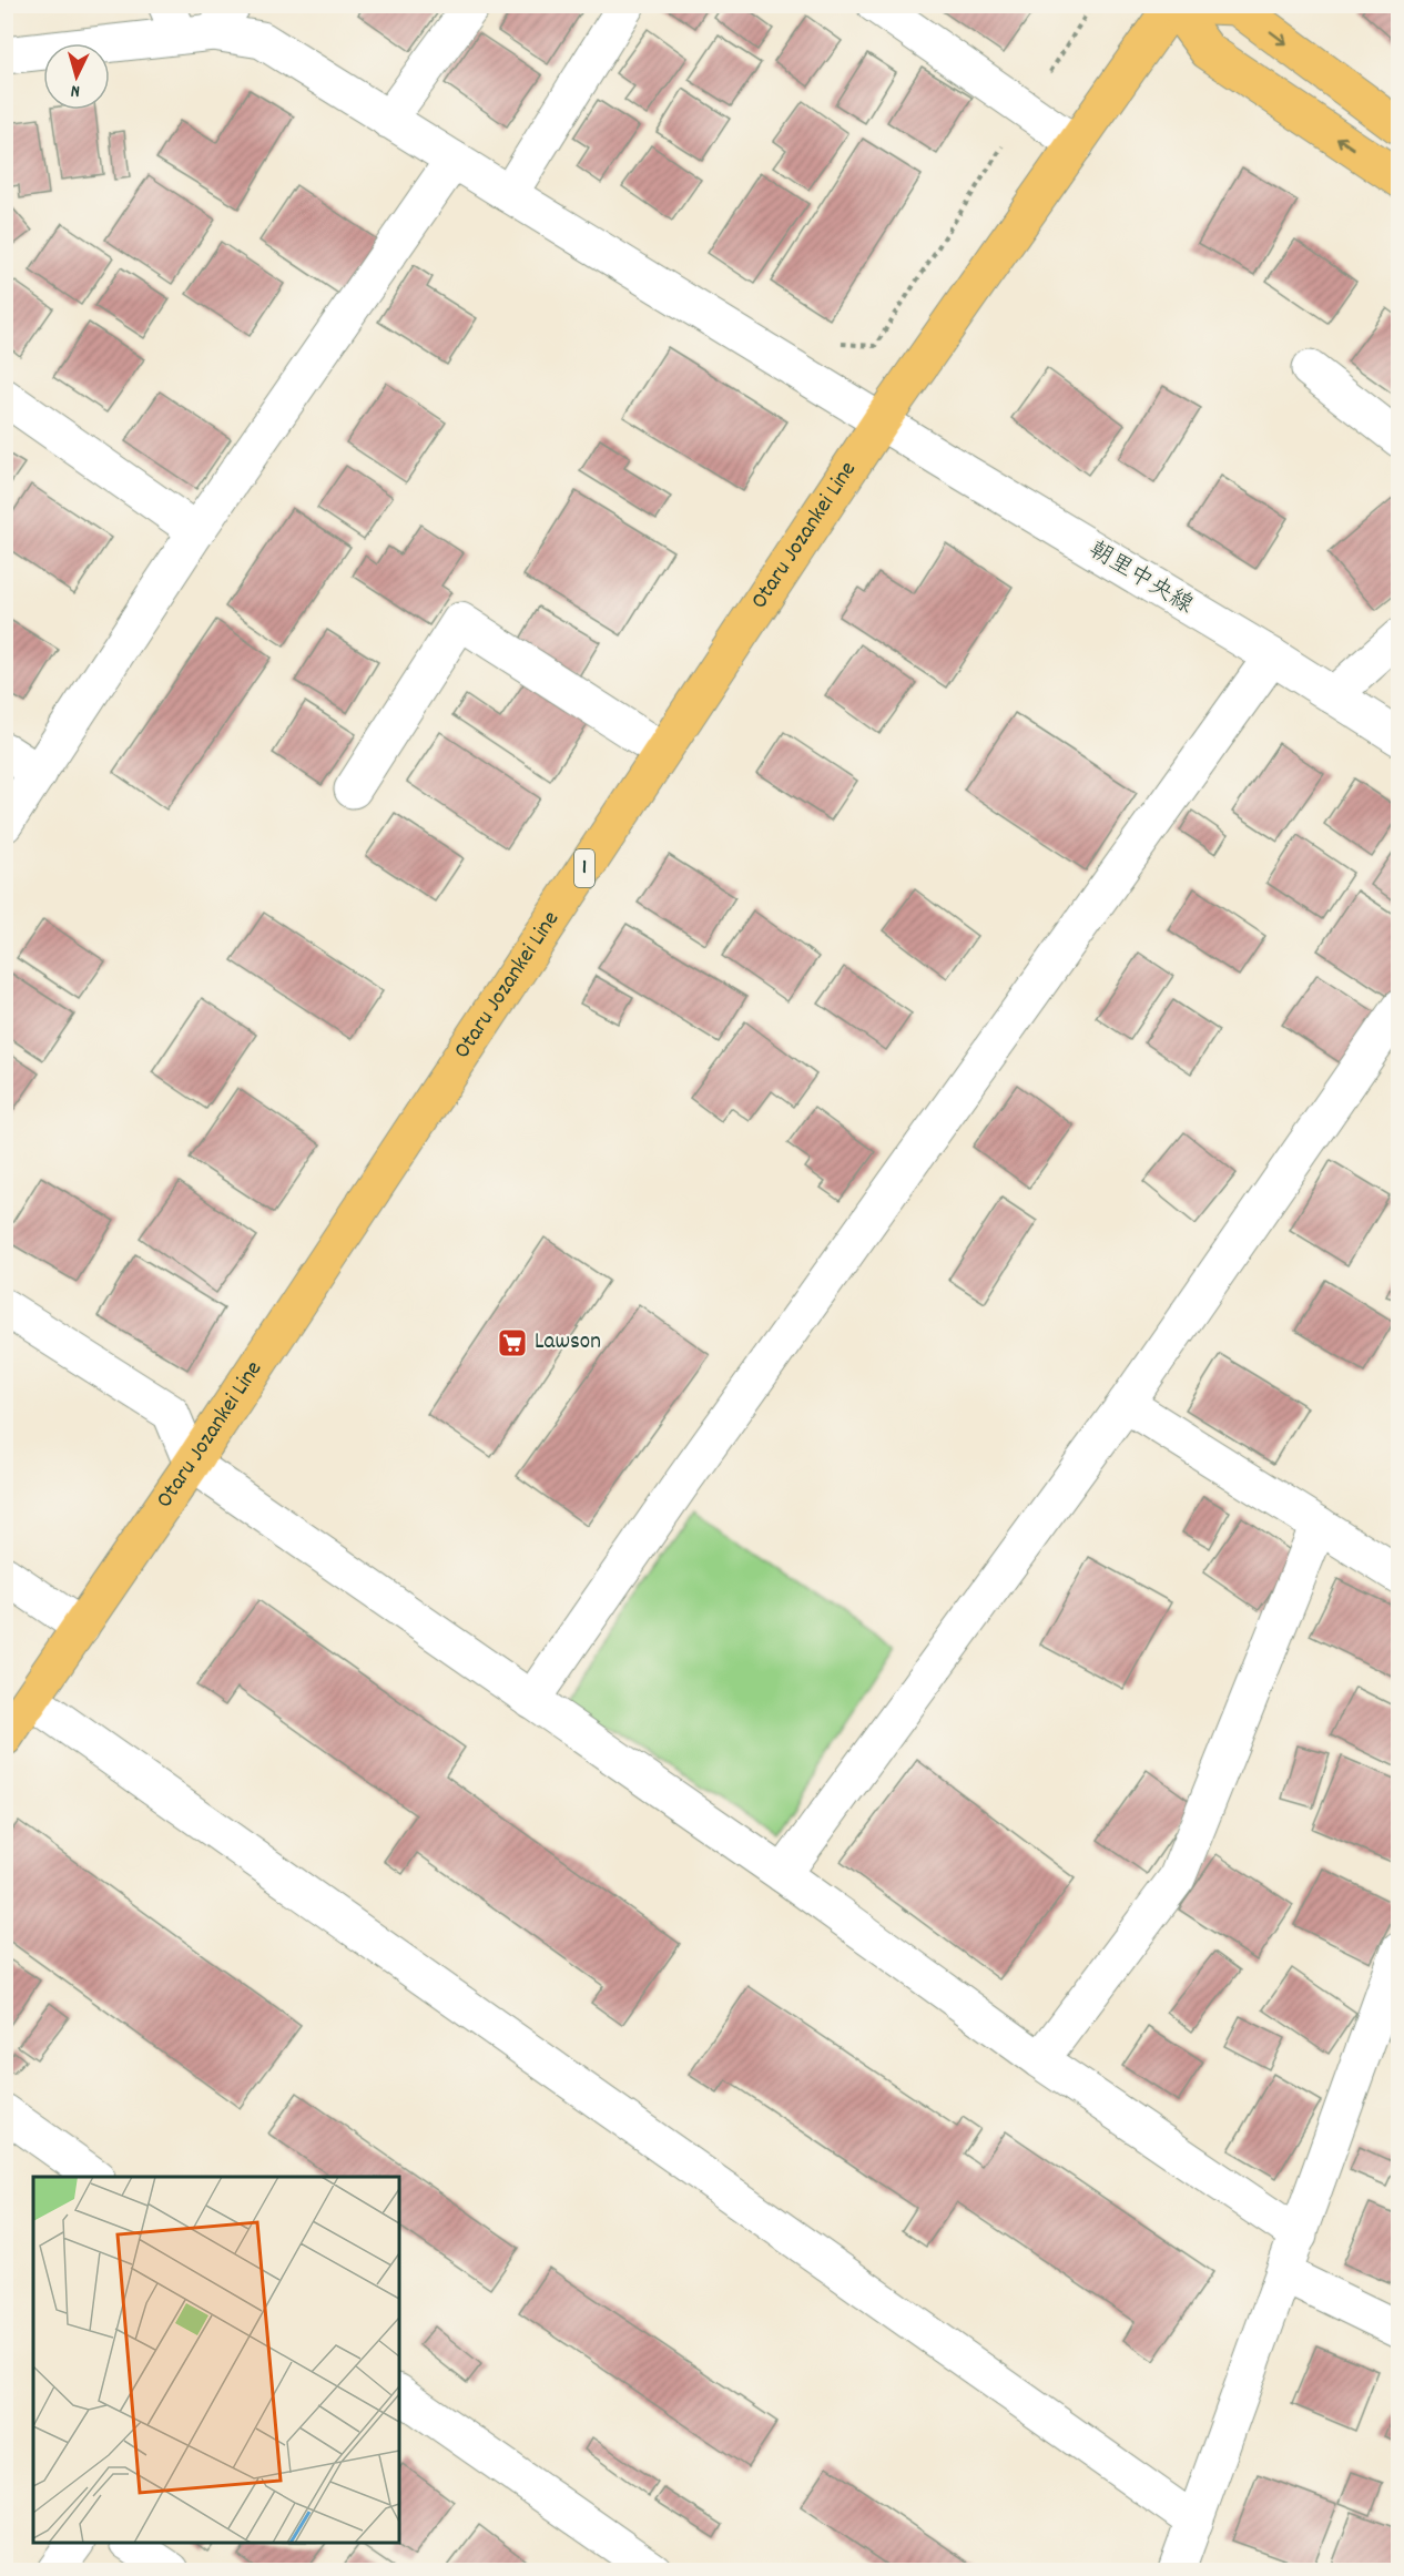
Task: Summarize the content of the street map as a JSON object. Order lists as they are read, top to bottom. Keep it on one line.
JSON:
{"streets":{"main road":["Otaru Jozankei Line","1"],"street":["朝里中央線"]},"crossings":[["Otaru Jozankei Line","朝里中央線"]],"places":{"supermarket":["Lawson"]},"north":"bottom"}
